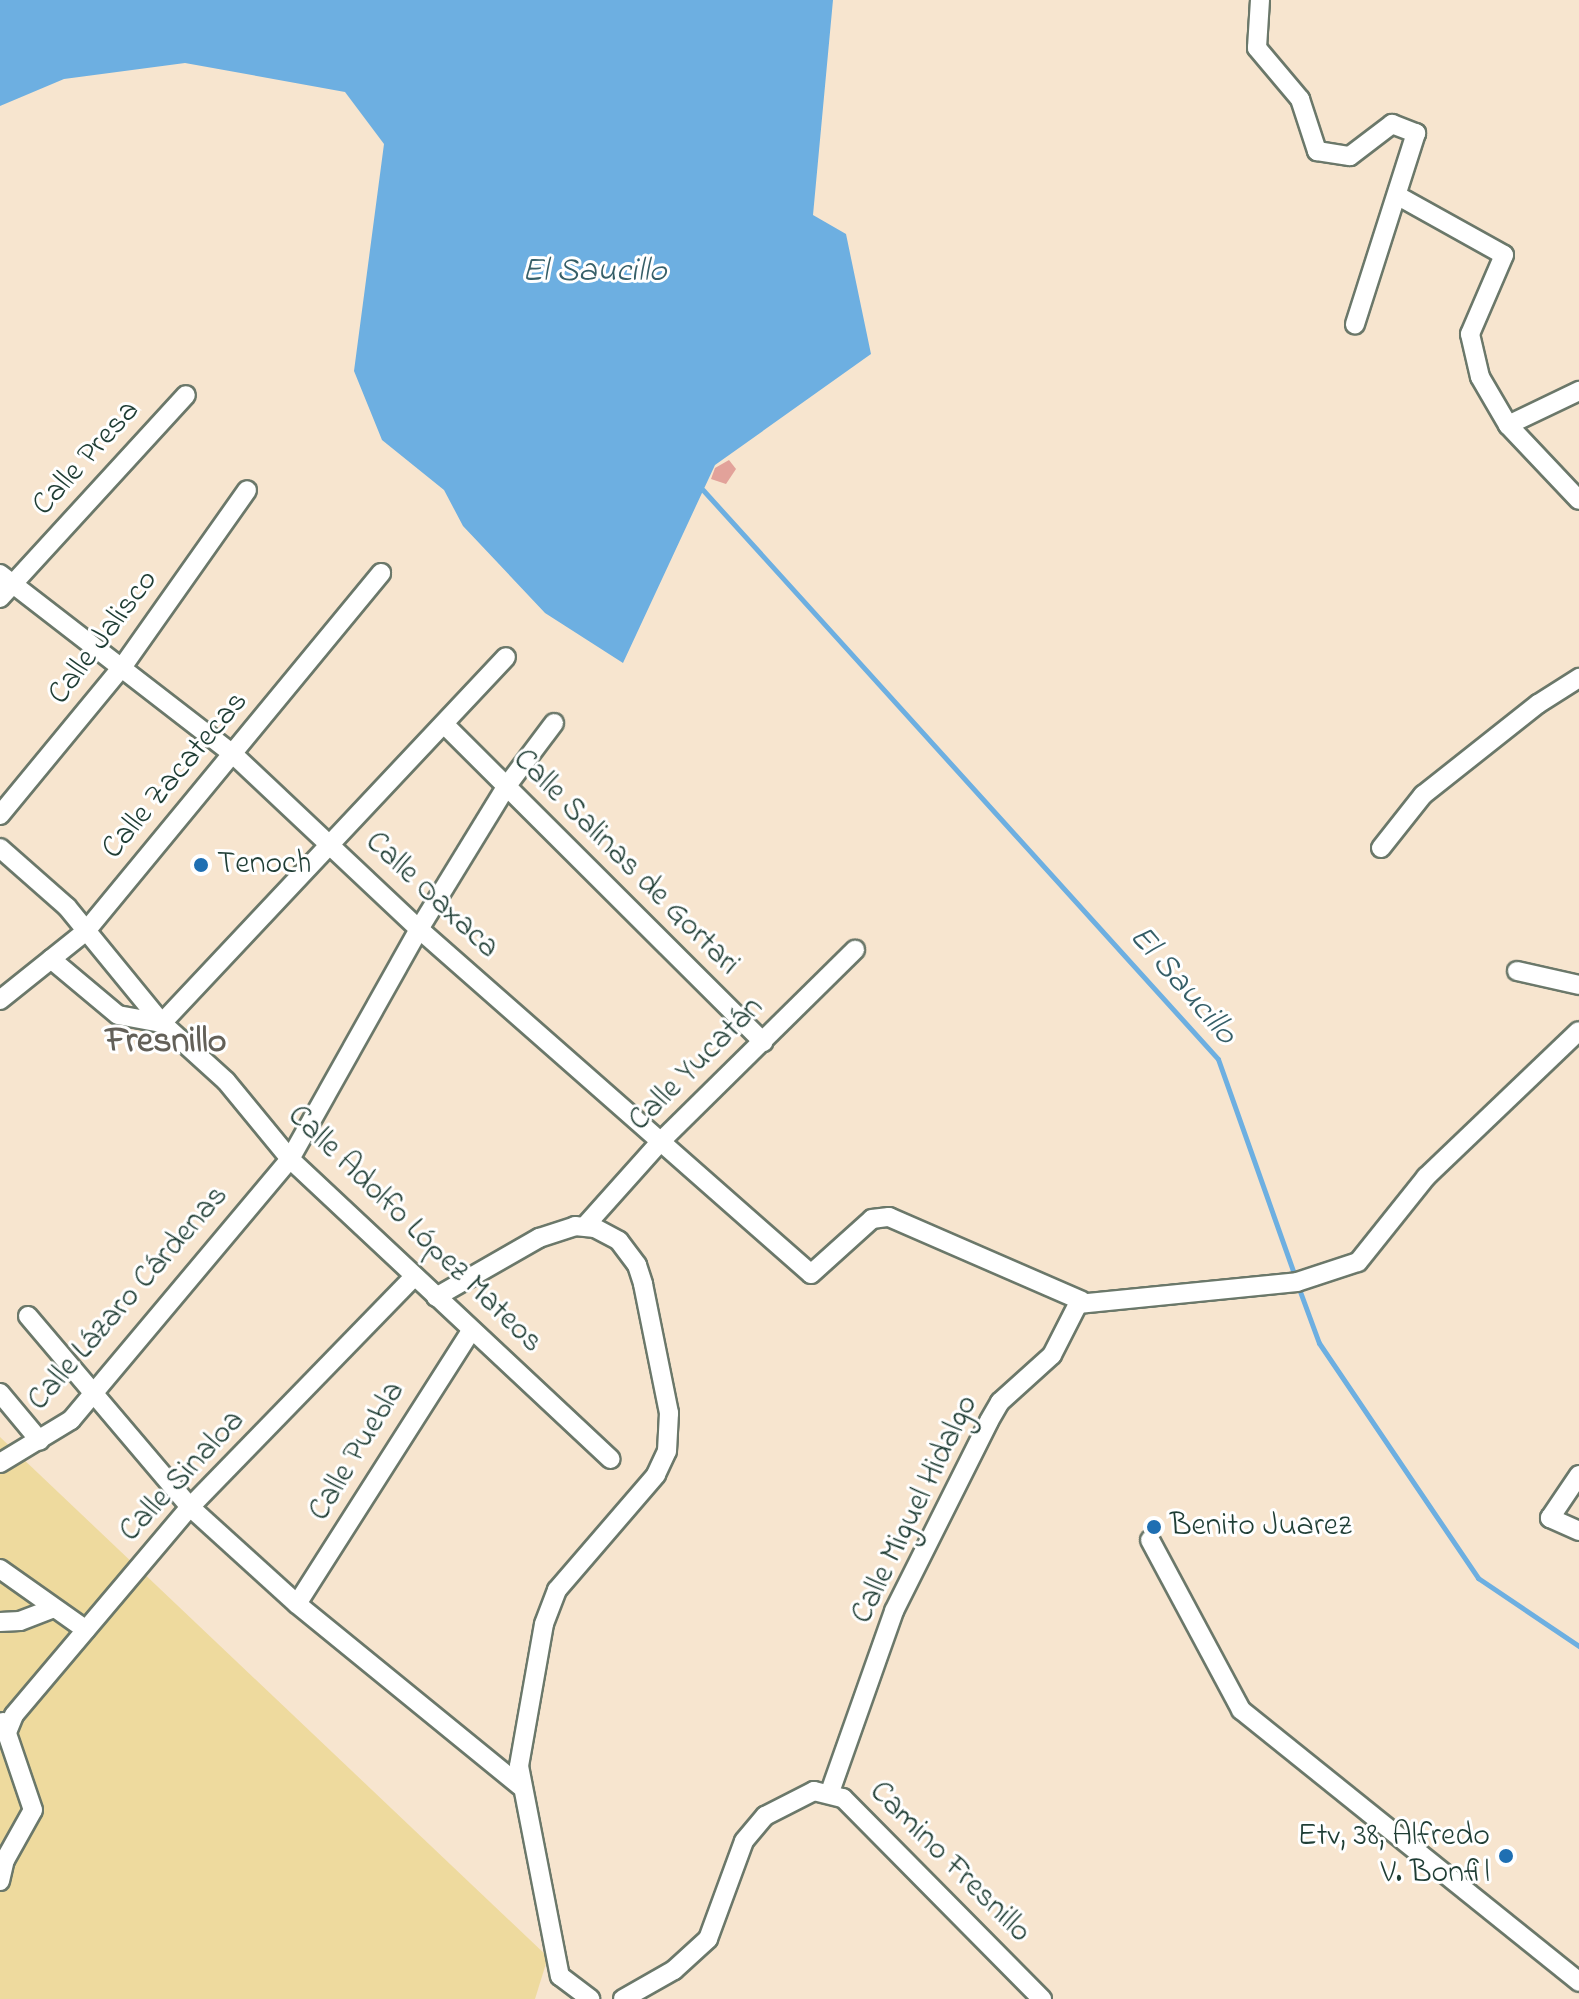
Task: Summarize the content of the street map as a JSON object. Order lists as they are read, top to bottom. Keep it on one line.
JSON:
{"streets":{"street":["Calle Presa","Calle Jalisco","Calle Zacatecas","Calle Salinas de Gortari","Calle Oaxaca","Calle Yucatán","Calle Adolfo López Mateos","Calle Lázaro Cárdenas","Calle Puebla","Calle Sinaloa","Calle Miguel Hidalgo","Camino Fresnillo"]},"crossings":[["Calle Presa","Calle Oaxaca"],["Calle Jalisco","Calle Oaxaca"],["Calle Zacatecas","Calle Oaxaca"],["Calle Zacatecas","Calle Adolfo López Mateos"],["Calle Salinas de Gortari","Calle Yucatán"],["Calle Salinas de Gortari","Calle Lázaro Cárdenas"],["Calle Oaxaca","Calle Yucatán"],["Calle Oaxaca","Calle Lázaro Cárdenas"],["Calle Oaxaca","Calle Miguel Hidalgo"],["Calle Adolfo López Mateos","Calle Lázaro Cárdenas"],["Calle Adolfo López Mateos","Calle Puebla"],["Calle Adolfo López Mateos","Calle Sinaloa"],["Calle Miguel Hidalgo","Camino Fresnillo"]],"districts":["Fresnillo"],"water":["El Saucillo"],"places":["Tenoch","Benito Juarez","Etv, 38, Alfredo V. Bonfil"]}
